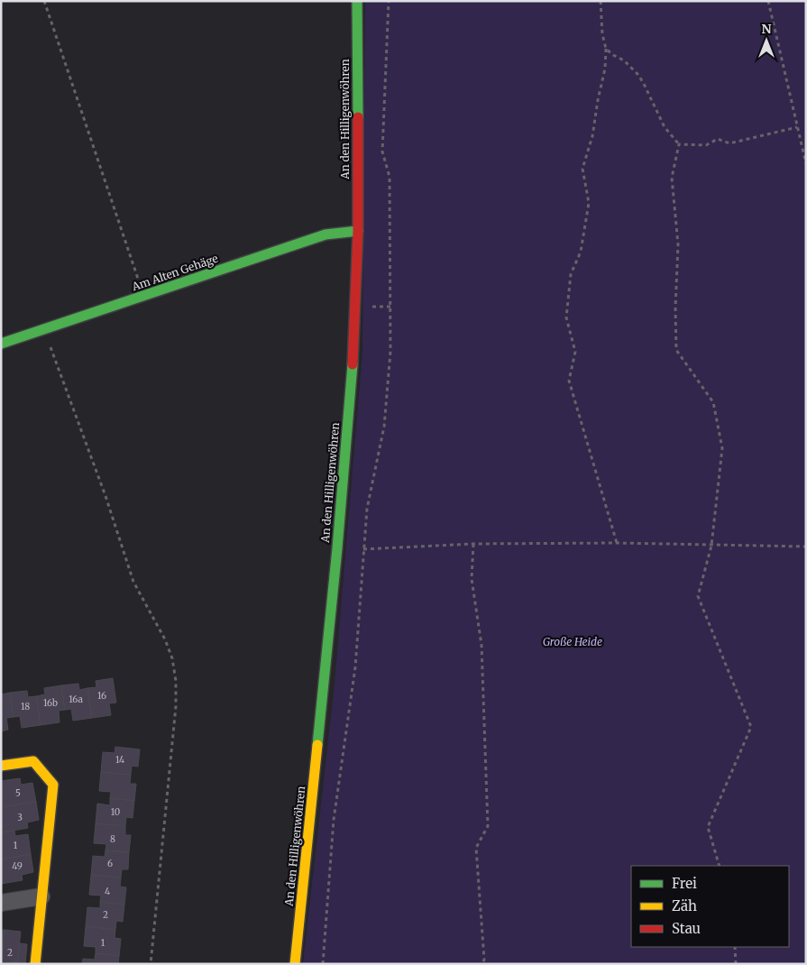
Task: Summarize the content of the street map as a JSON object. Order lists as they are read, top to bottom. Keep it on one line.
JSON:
{"streets":{"street":["An den Hilligenwöhren","Am Alten Gehäge"]},"crossings":[["An den Hilligenwöhren","Am Alten Gehäge"]],"parks":["Große Heide"],"house_numbers":["16","16a","16b","18","14","5","10","3","8","1","6","49","4","2","1","2"],"legend":["Frei","Zäh","Stau"],"north":"top"}
